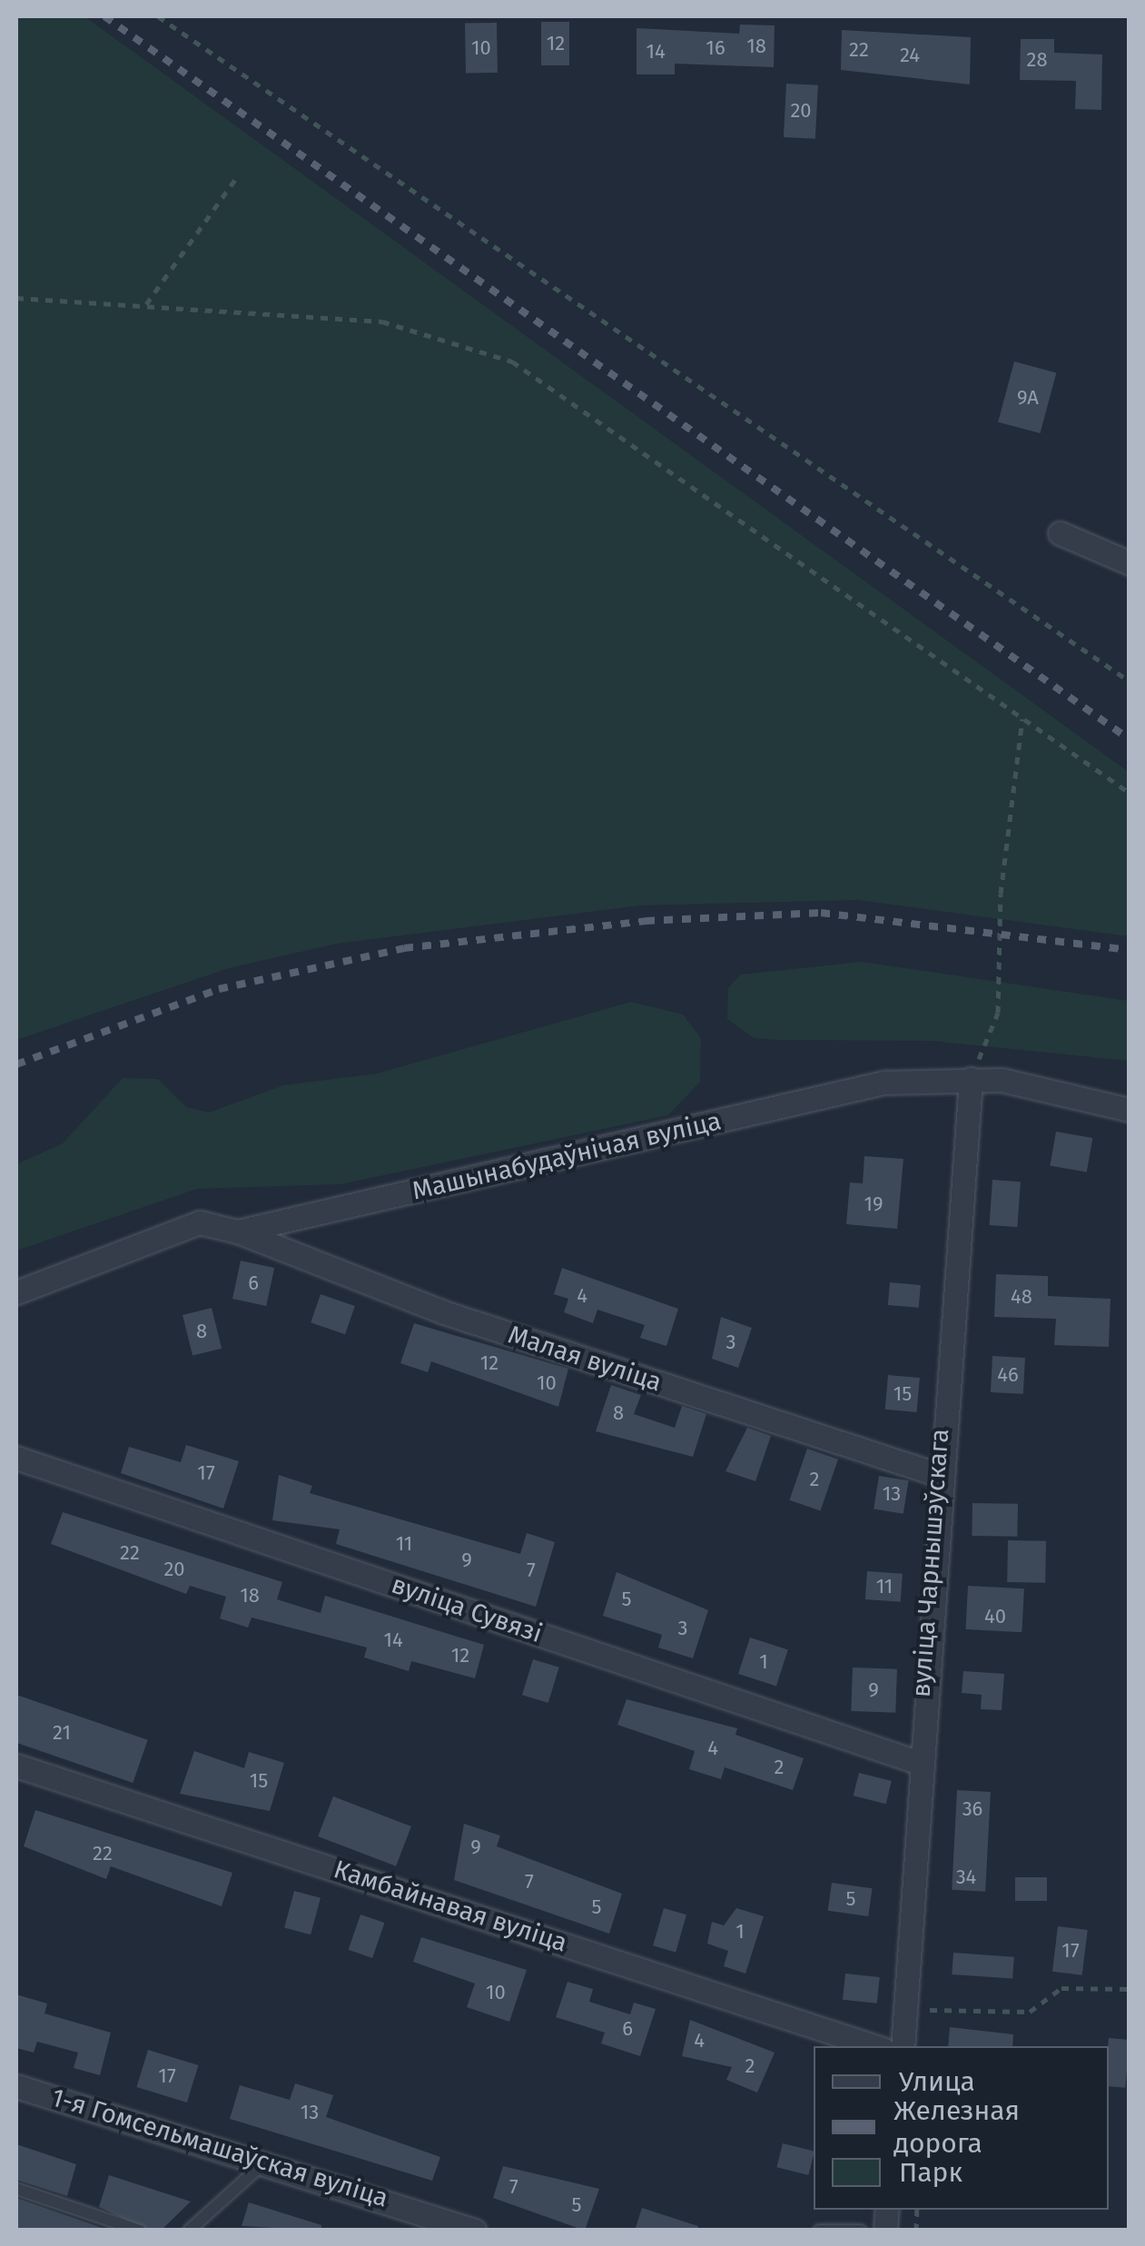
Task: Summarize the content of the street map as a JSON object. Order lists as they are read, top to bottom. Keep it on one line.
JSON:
{"streets":{"street":["Машынабудаўнічая вуліца","Малая вуліца","вуліца Чарнышэўскага","вуліца Сувязі","Камбайнавая вуліца","1-я Гомсельмашаўская вуліца"]},"crossings":[["Машынабудаўнічая вуліца","Малая вуліца"],["Машынабудаўнічая вуліца","вуліца Чарнышэўскага"],["Малая вуліца","вуліца Чарнышэўскага"],["вуліца Чарнышэўскага","вуліца Сувязі"]],"house_numbers":["12","18","10","16","22","14","24","28","20","9А","19","6","4","48","8","3","12","46","10","15","8","17","2","13","11","22","9","20","7","11","18","5","40","3","14","12","1","9","21","4","2","15","36","9","22","34","7","5","5","1","17","10","6","4","2","17","13","7","5"],"legend":["Улица","Железная дорога","Парк"]}
